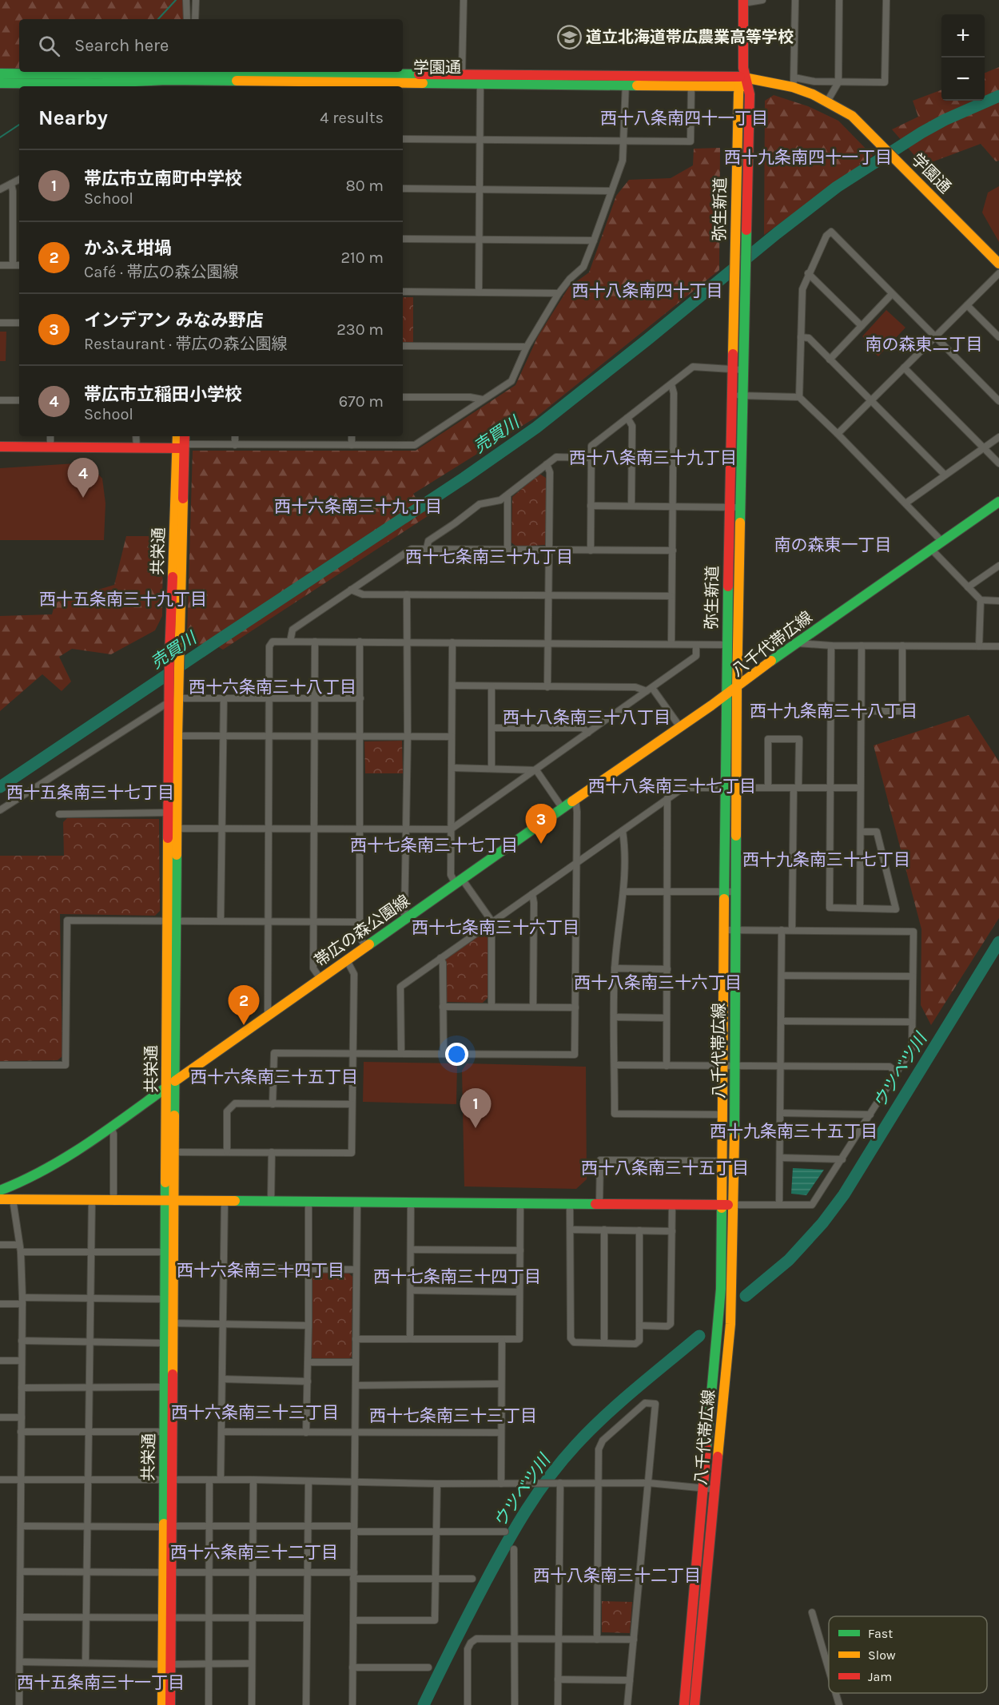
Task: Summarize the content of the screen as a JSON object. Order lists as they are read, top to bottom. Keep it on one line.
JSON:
{"streets":{"street":["学園通","弥生新道","共栄通","八千代帯広線","帯広の森公園線"]},"crossings":[["学園通","弥生新道"],["弥生新道","八千代帯広線"],["弥生新道","帯広の森公園線"],["共栄通","帯広の森公園線"],["八千代帯広線","帯広の森公園線"]],"districts":["西十八条南四十一丁目","西十九条南四十一丁目","西十八条南四十丁目","南の森東二丁目","西十八条南三十九丁目","西十六条南三十九丁目","南の森東一丁目","西十七条南三十九丁目","西十五条南三十九丁目","西十六条南三十八丁目","西十九条南三十八丁目","西十八条南三十八丁目","西十八条南三十七丁目","西十五条南三十七丁目","西十七条南三十七丁目","西十九条南三十七丁目","西十七条南三十六丁目","西十八条南三十六丁目","西十六条南三十五丁目","西十九条南三十五丁目","西十八条南三十五丁目","西十六条南三十四丁目","西十七条南三十四丁目","西十六条南三十三丁目","西十七条南三十三丁目","西十六条南三十二丁目","西十八条南三十二丁目","西十五条南三十一丁目"],"water":["売買川","ウツベツ川"],"places":{"school or university":["道立北海道帯広農業高等学校"]},"legend":["Fast","Slow","Jam"],"page":{"map_buttons":["+","−"],"search":"Search here","heading":["Nearby","4 results"],"list":[{"mark":"1","name":"帯広市立南町中学校","note":"School","value":"80 m"},{"mark":"2","name":"かふえ坩堝","note":"Café · 帯広の森公園線","value":"210 m"},{"mark":"3","name":"インデアン みなみ野店","note":"Restaurant · 帯広の森公園線","value":"230 m"},{"mark":"4","name":"帯広市立稲田小学校","note":"School","value":"670 m"}],"pins":["4","3","2","1"]}}
